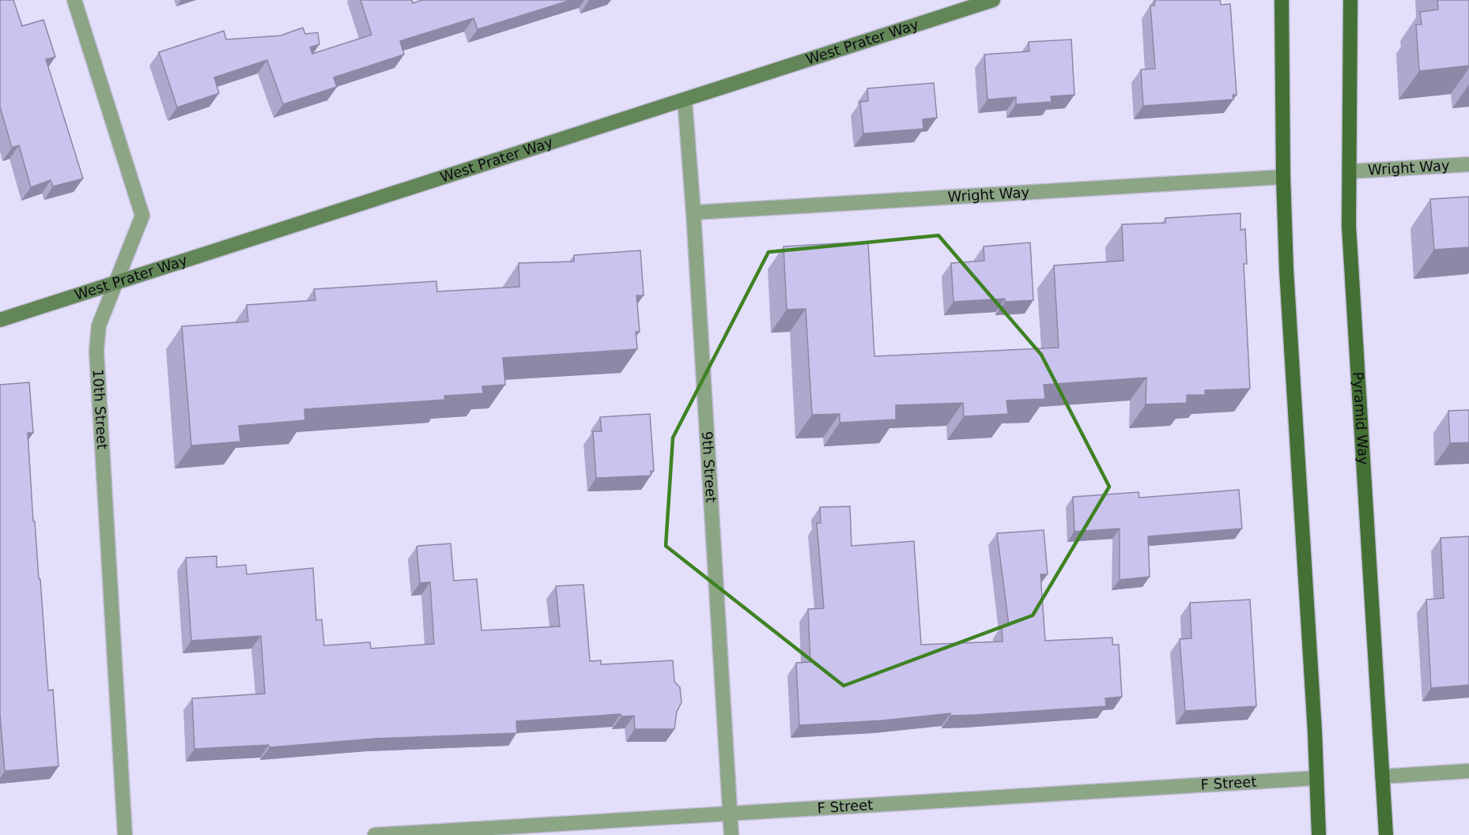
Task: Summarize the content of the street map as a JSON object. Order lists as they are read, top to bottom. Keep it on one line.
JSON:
{"streets":{"main road":["West Prater Way","Pyramid Way"],"street":["Wright Way","10th Street","9th Street","F Street"]},"crossings":[["West Prater Way","10th Street"],["West Prater Way","9th Street"],["Wright Way","Pyramid Way"],["Wright Way","9th Street"],["9th Street","F Street"]]}
